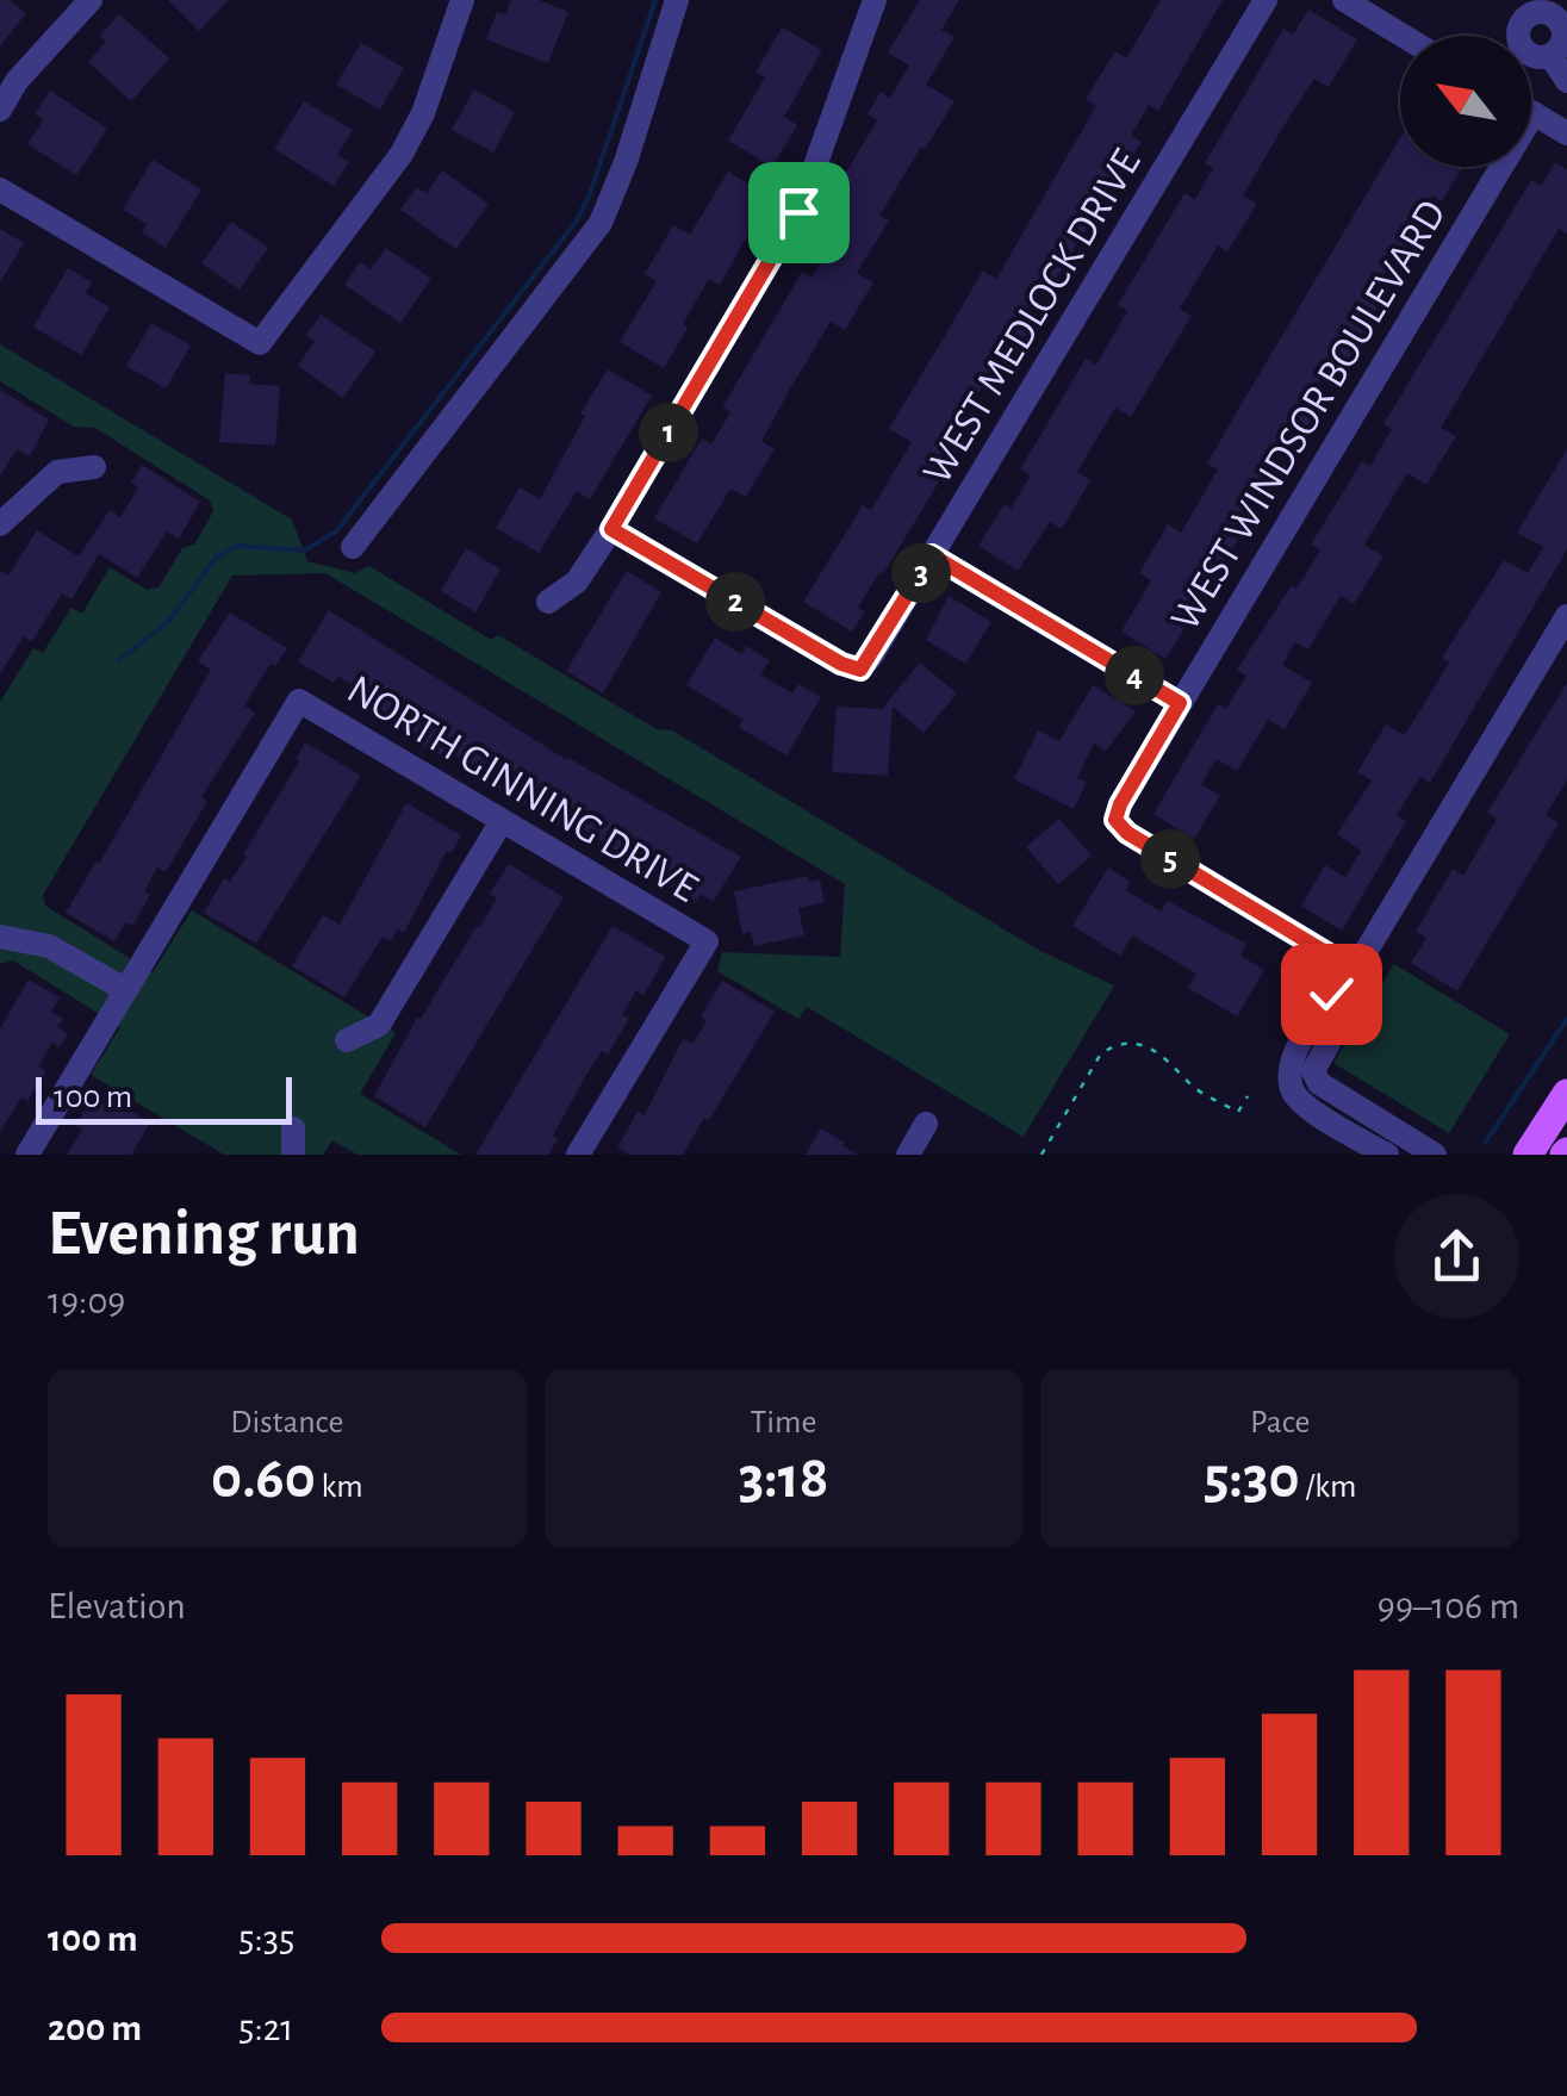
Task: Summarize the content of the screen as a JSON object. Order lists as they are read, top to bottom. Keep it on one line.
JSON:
{"streets":{"street":["WEST MEDLOCK DRIVE","WEST WINDSOR BOULEVARD","NORTH GINNING DRIVE"]},"scale_bar":"100 m","north":"top left","page":{"pins":["1","3","2","4","5"],"scale":"100 m","heading":["Evening run","19:09"],"stats":[["Distance","0.60 km"],["Time","3:18"],["Pace","5:30 /km"]],"chart":["Elevation","99–106 m"],"list":[{"name":"100 m","note":"5:35"},{"name":"200 m","note":"5:21"}]}}
